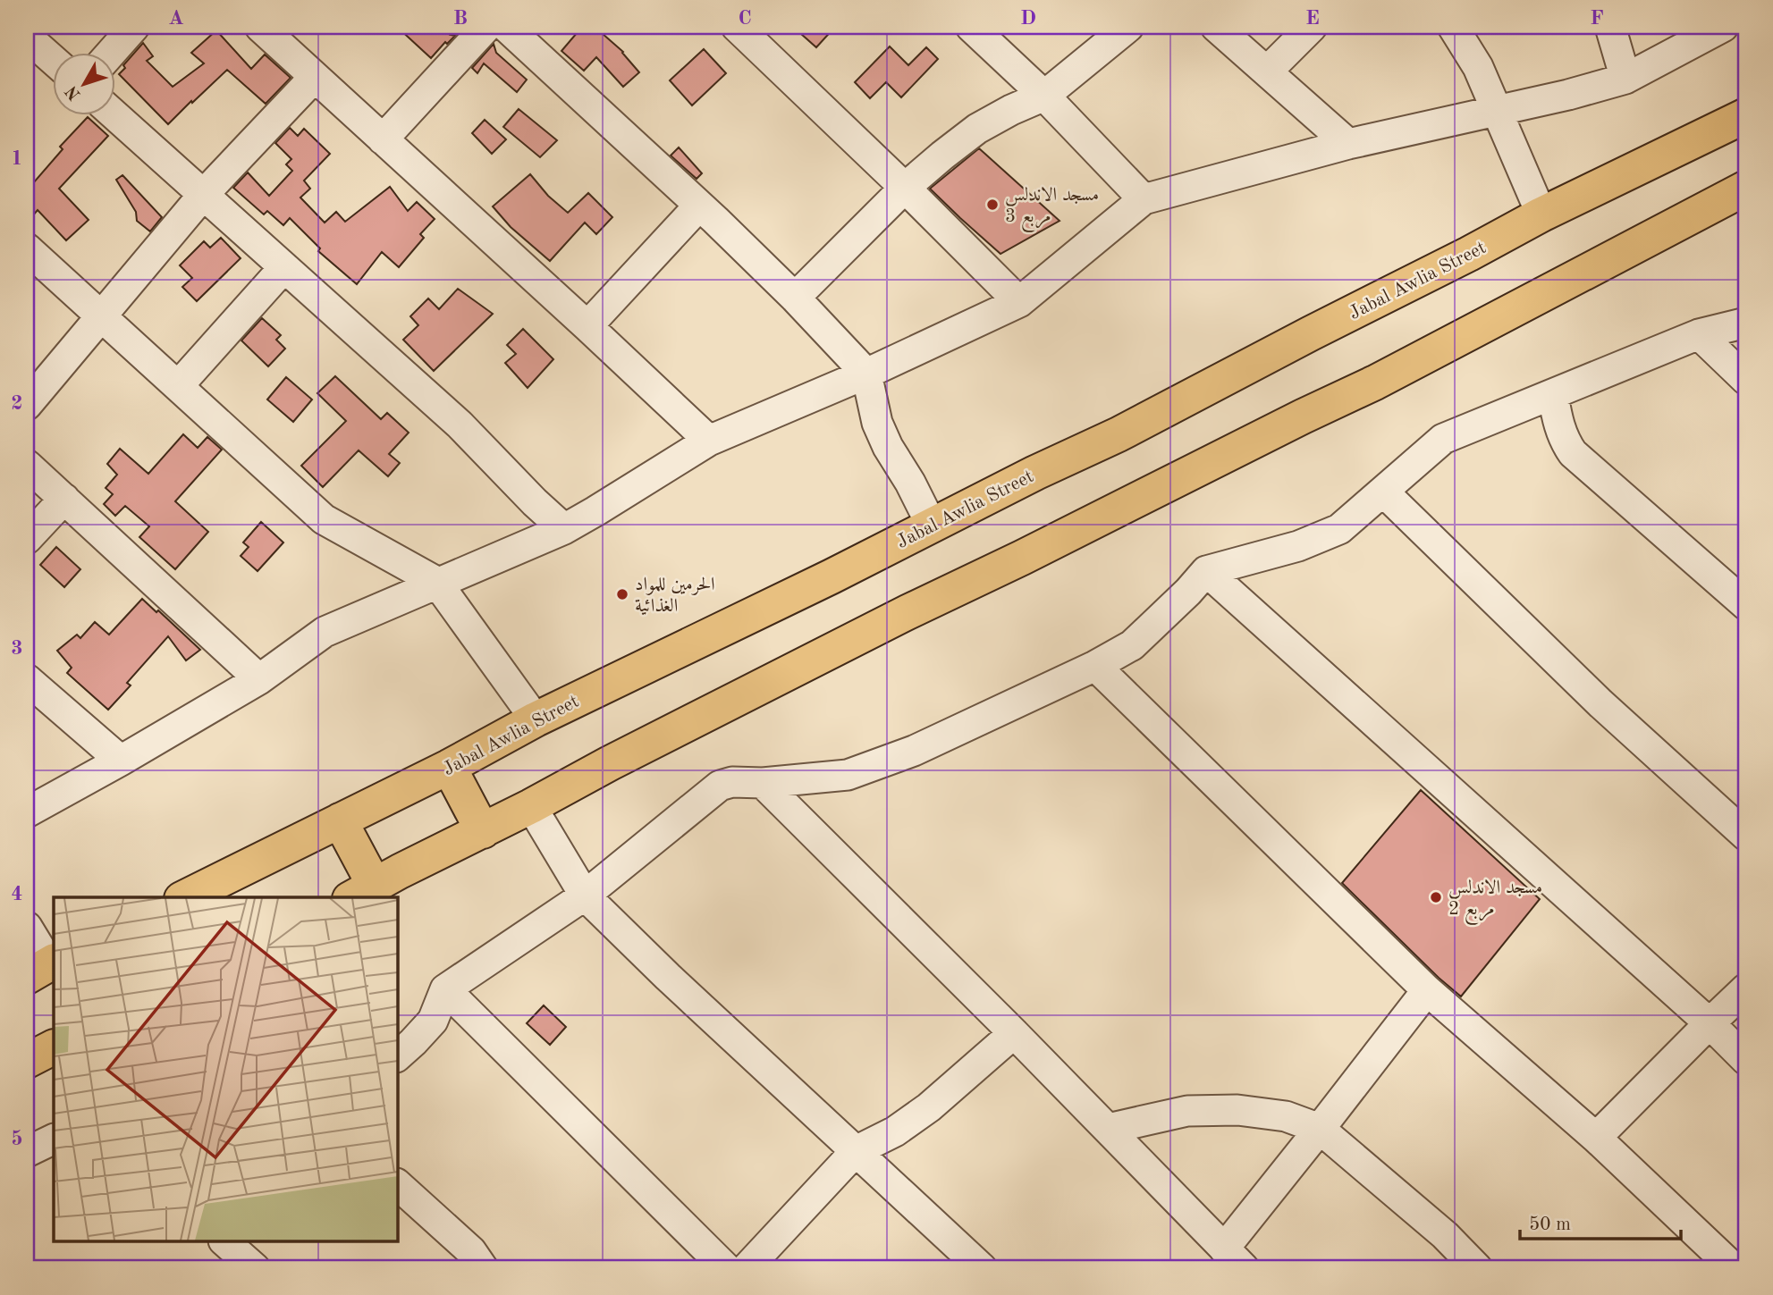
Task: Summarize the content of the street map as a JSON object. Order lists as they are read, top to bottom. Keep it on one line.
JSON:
{"streets":{"highway":["Jabal Awlia Street"]},"places":["مسجد الاندلس مربع 3","الحرمين للمواد الغذائية","مسجد الاندلس مربع 2"],"scale_bar":"50 m","north":"bottom left","grid":{"columns":["A","B","C","D","E","F"],"rows":["1","2","3","4","5"]}}
